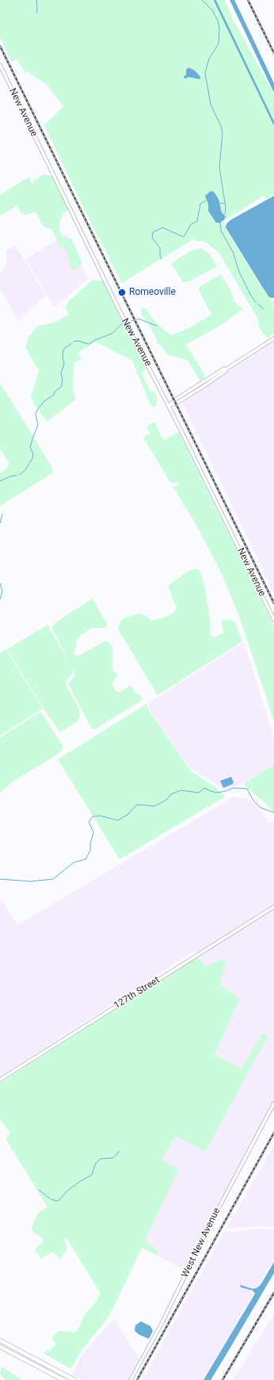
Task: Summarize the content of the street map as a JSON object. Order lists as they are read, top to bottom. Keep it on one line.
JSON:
{"streets":{"main road":["New Avenue","127th Street","West New Avenue"]},"places":["Romeoville"]}
